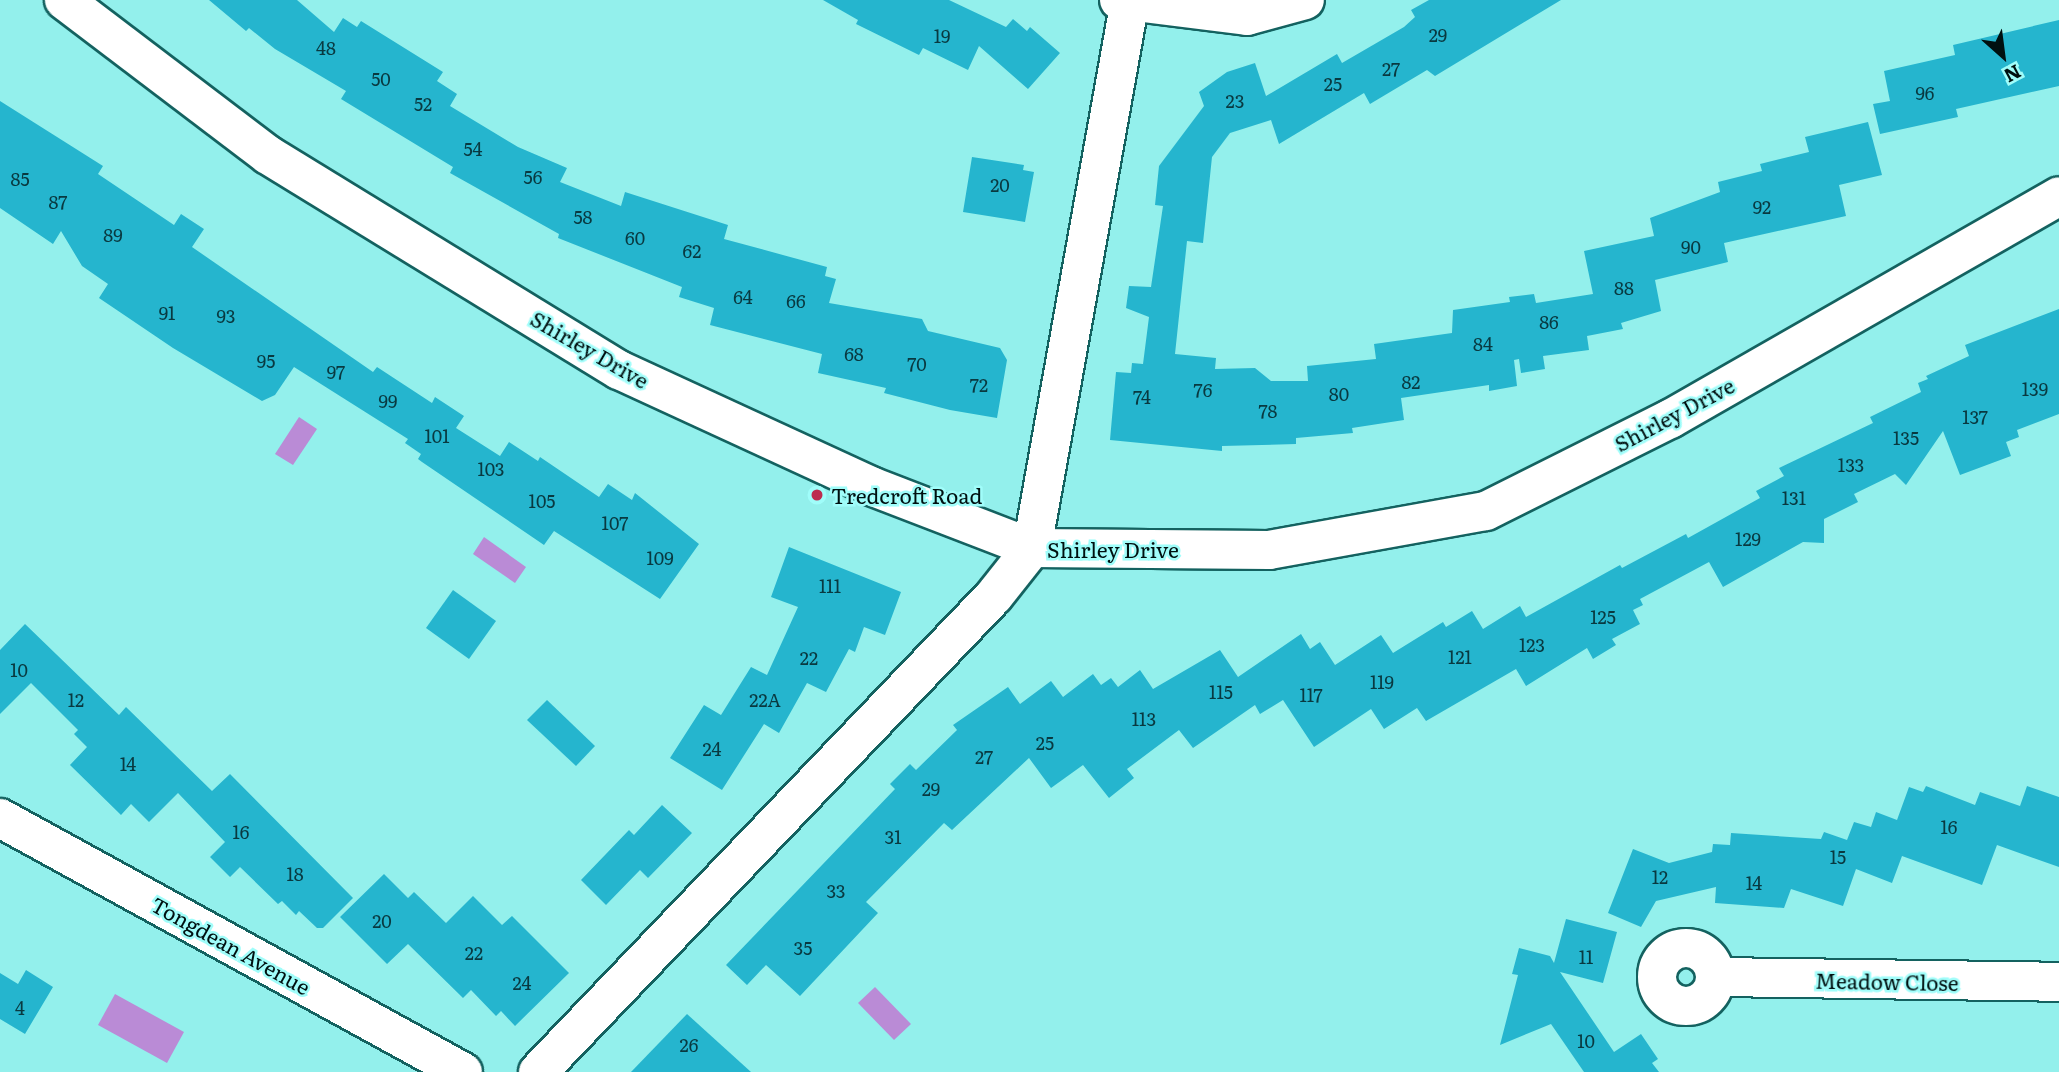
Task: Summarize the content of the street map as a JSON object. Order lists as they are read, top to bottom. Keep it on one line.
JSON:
{"streets":{"street":["Shirley Drive","Tongdean Avenue","Meadow Close"]},"places":["Tredcroft Road"],"house_numbers":["29","19","48","27","50","25","96","23","52","54","56","85","20","87","92","58","89","60","90","62","88","64","66","91","93","86","84","68","95","70","97","82","72","139","76","80","74","99","78","137","101","135","133","103","131","105","107","129","109","111","125","123","121","22","10","119","115","117","12","22A","113","25","24","27","14","29","16","16","31","15","18","12","14","33","20","35","22","11","24","4","10","26"],"north":"bottom right"}
